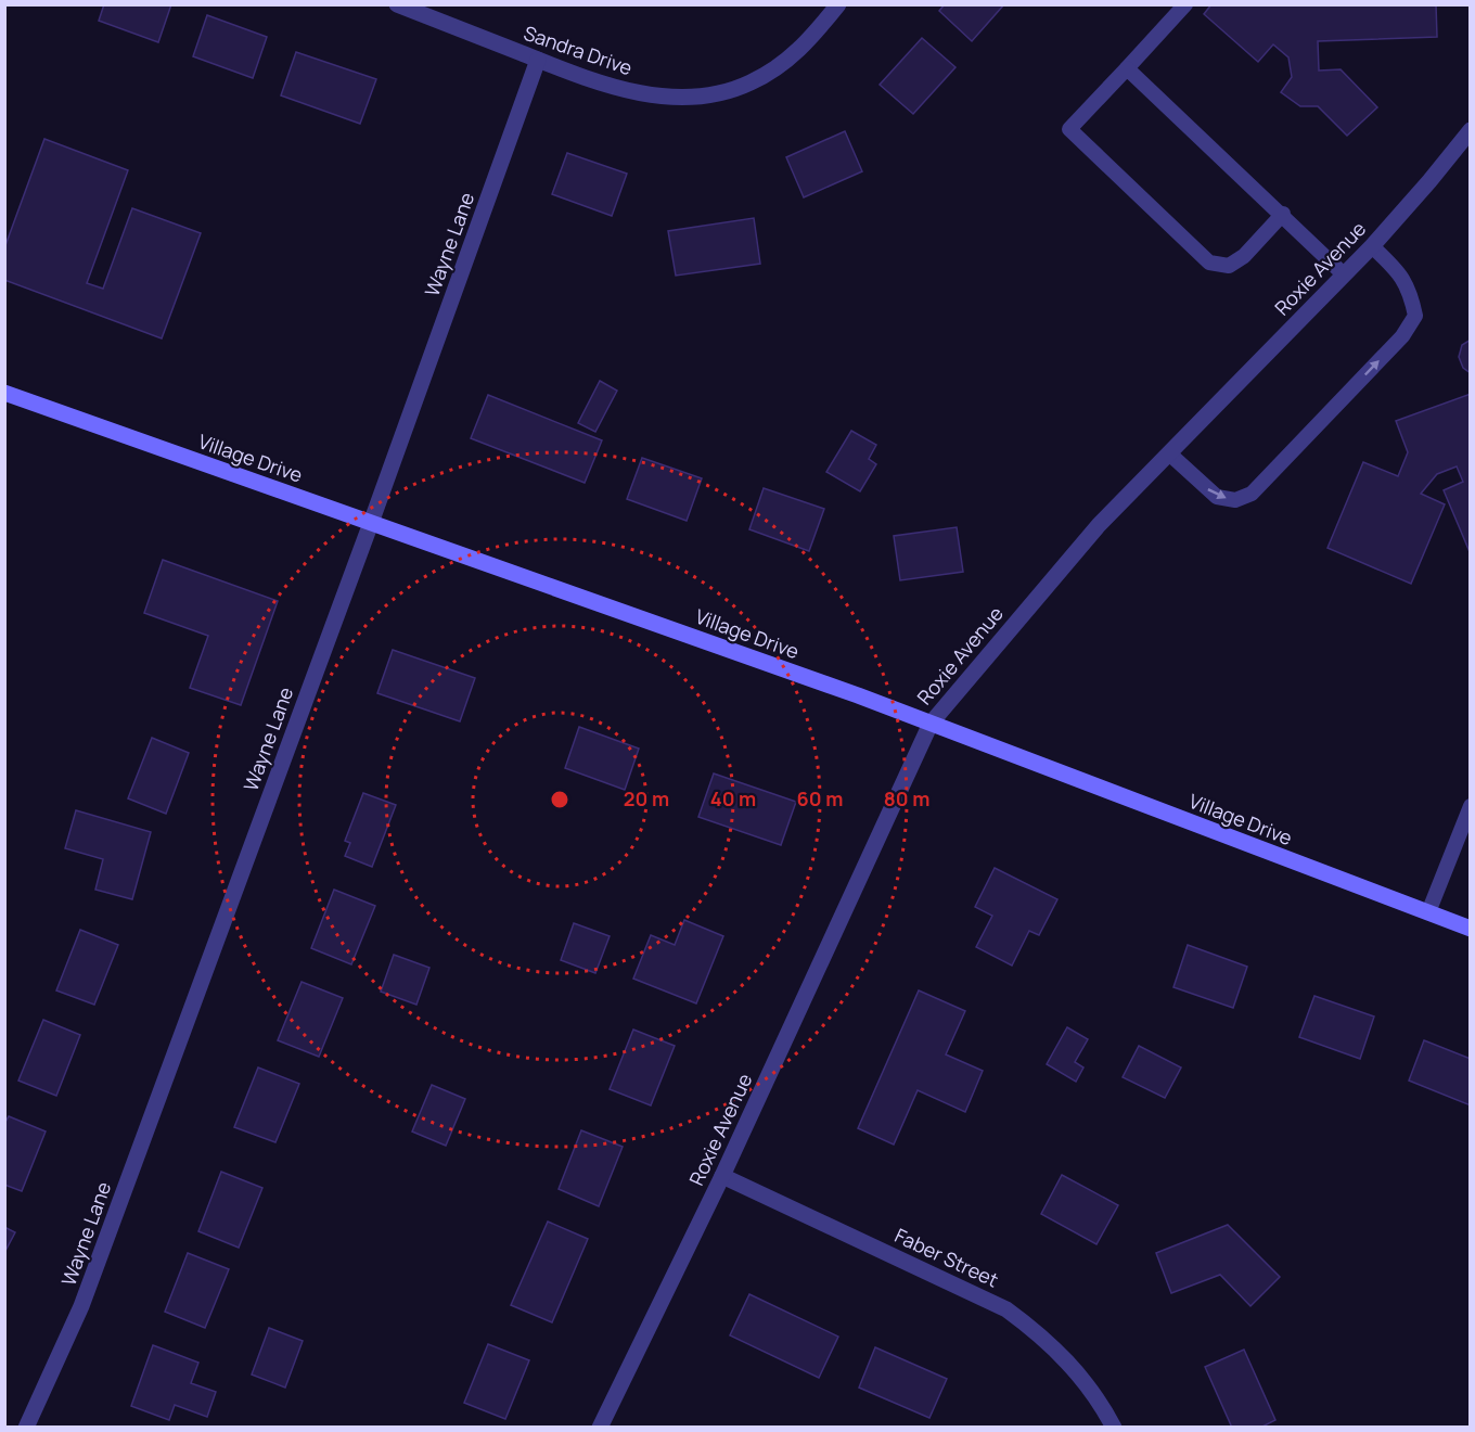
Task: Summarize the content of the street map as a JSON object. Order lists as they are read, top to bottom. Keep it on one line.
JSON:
{"streets":{"main road":["Village Drive"],"street":["Sandra Drive","Wayne Lane","Roxie Avenue","Faber Street"]},"crossings":[["Sandra Drive","Wayne Lane"],["Wayne Lane","Village Drive"],["Roxie Avenue","Village Drive"],["Roxie Avenue","Faber Street"]],"rings":["20 m","40 m","60 m","80 m"]}
